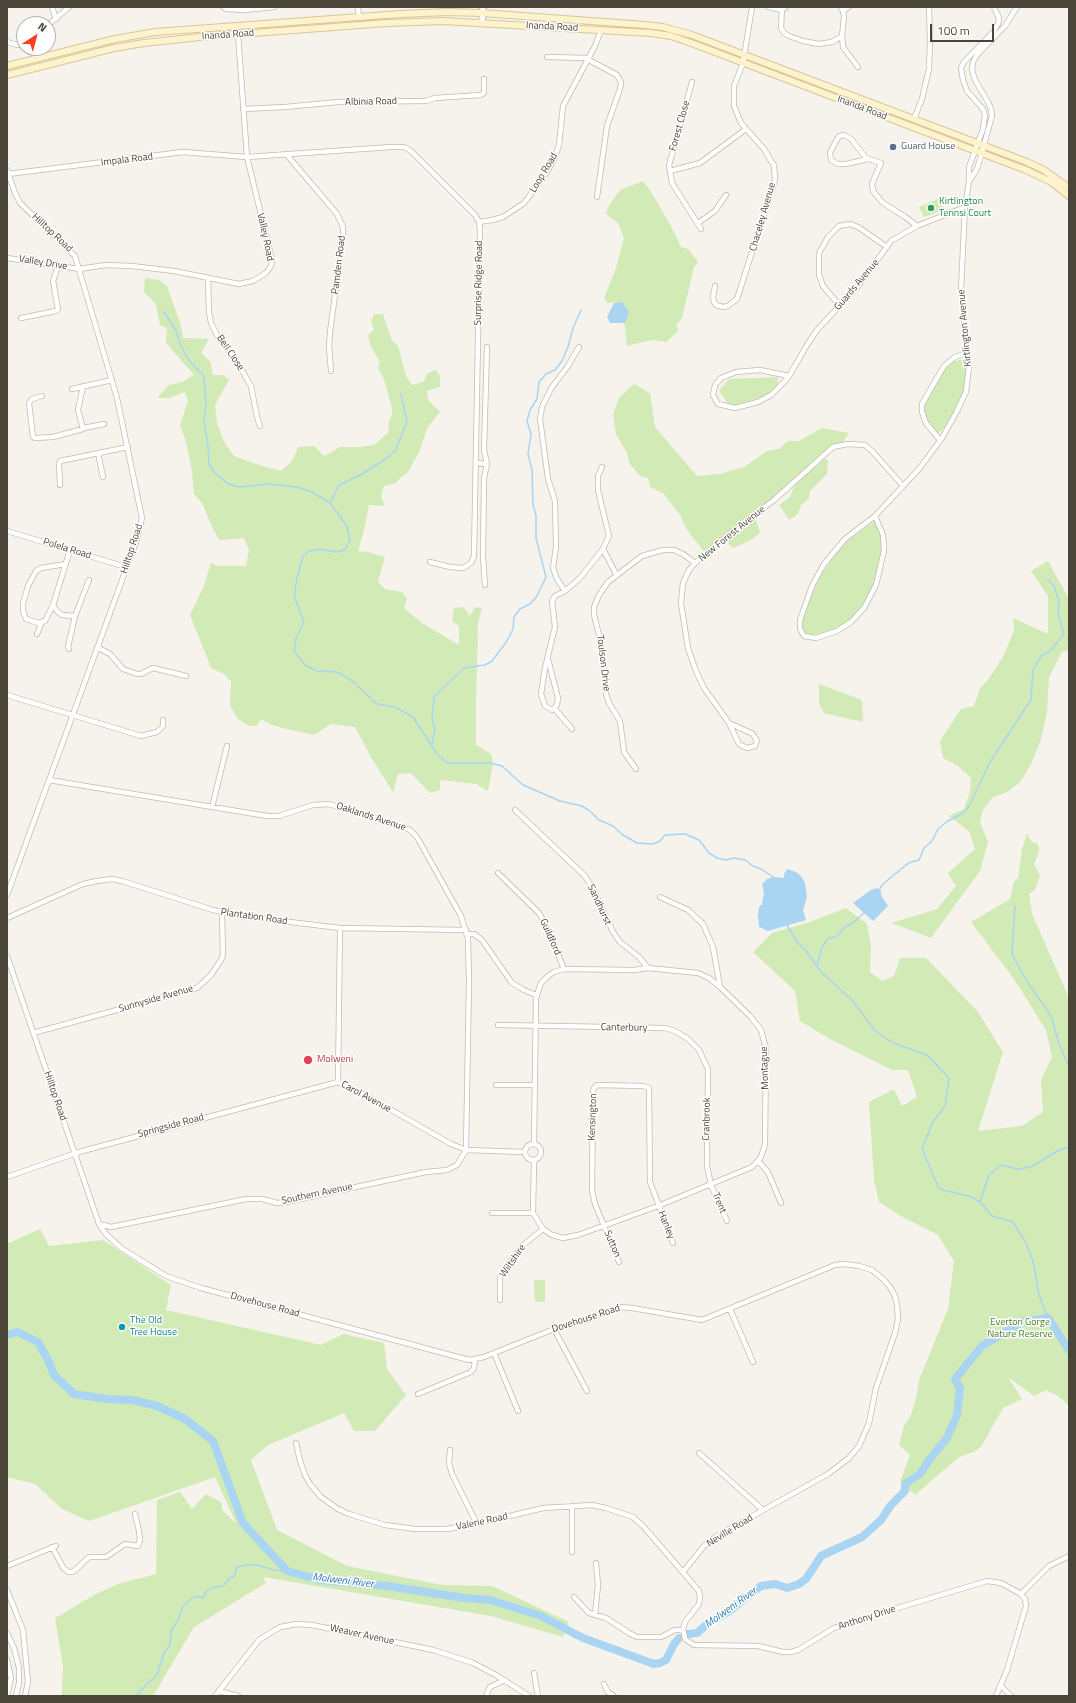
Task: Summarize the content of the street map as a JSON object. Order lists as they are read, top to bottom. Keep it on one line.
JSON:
{"streets":{"main road":["Inanda Road"],"street":["Albinia Road","Forest Close","Impala Road","Loop Road","Chaceley Avenue","Hilltop Road","Valley Road","Valley Drive","Pamden Road","Surprise Ridge Road","Guards Avenue","Kirtlington Avenue","Bell Close","New Forest Avenue","Polela Road","Toulson Drive","Oaklands Avenue","Sandhurst","Plantation Road","Guildford","Sunnyside Avenue","Canterbury","Montague","Carol Avenue","Kensington","Cranbrook","Springside Road","Southern Avenue","Trent","Hanley","Sutton","Wiltshire","Dovehouse Road","Valerie Road","Neville Road","Anthony Drive","Weaver Avenue"]},"crossings":[["Inanda Road","Loop Road"],["Inanda Road","Chaceley Avenue"],["Inanda Road","Valley Road"],["Inanda Road","Kirtlington Avenue"],["Albinia Road","Valley Road"],["Impala Road","Hilltop Road"],["Impala Road","Valley Road"],["Loop Road","Surprise Ridge Road"],["Hilltop Road","Valley Road"],["Hilltop Road","Valley Drive"],["Hilltop Road","Polela Road"],["Hilltop Road","Oaklands Avenue"],["Hilltop Road","Sunnyside Avenue"],["Hilltop Road","Springside Road"],["Hilltop Road","Southern Avenue"],["Hilltop Road","Dovehouse Road"],["Valley Road","Valley Drive"],["Valley Road","Bell Close"],["Guards Avenue","Kirtlington Avenue"],["Kirtlington Avenue","New Forest Avenue"],["New Forest Avenue","Toulson Drive"],["Oaklands Avenue","Plantation Road"],["Oaklands Avenue","Carol Avenue"],["Oaklands Avenue","Southern Avenue"],["Sandhurst","Montague"],["Plantation Road","Sunnyside Avenue"],["Plantation Road","Carol Avenue"],["Guildford","Montague"],["Canterbury","Montague"],["Canterbury","Cranbrook"],["Montague","Carol Avenue"],["Carol Avenue","Springside Road"],["Carol Avenue","Southern Avenue"],["Kensington","Hanley"],["Kensington","Sutton"],["Cranbrook","Trent"],["Dovehouse Road","Neville Road"],["Valerie Road","Neville Road"]],"water":["Molweni River"],"parks":["Everton Gorge Nature Reserve"],"places":["Guard House","Kirtlington Tennsi Court","Molweni","The Old Tree House"],"scale_bar":"100 m","north":"top right"}
